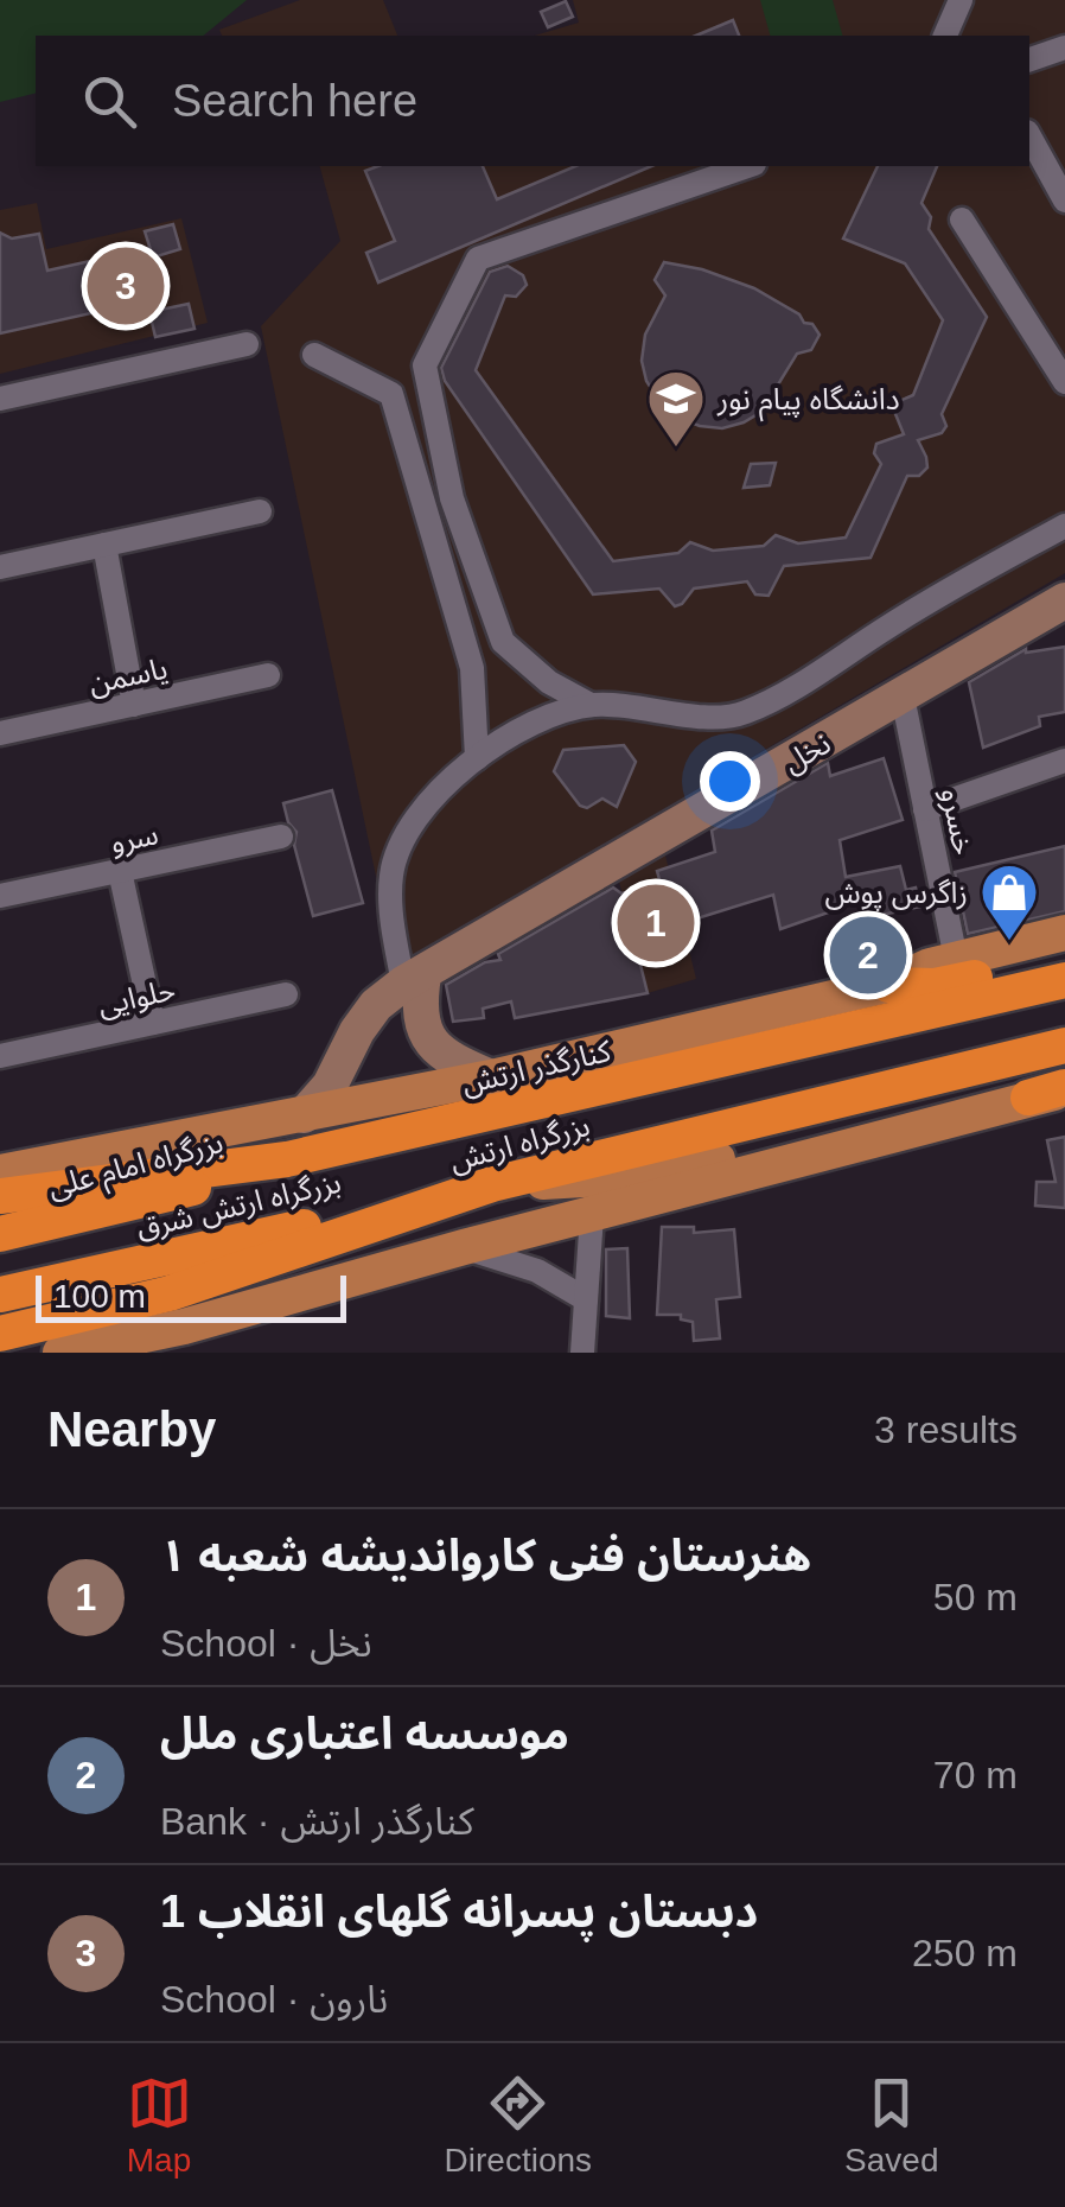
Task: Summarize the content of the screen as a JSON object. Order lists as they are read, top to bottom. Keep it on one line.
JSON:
{"streets":{"highway":["بزرگراه ارتش","بزرگراه امام علی","بزرگراه ارتش شرق"],"main road":["نخل","کنارگذر ارتش"],"street":["یاسمن","خسرو","سرو","حلوایی"]},"crossings":[["نخل","خسرو"],["نخل","کنارگذر ارتش"],["خسرو","کنارگذر ارتش"],["بزرگراه ارتش","بزرگراه امام علی"],["بزرگراه ارتش","بزرگراه ارتش شرق"]],"places":{"school or university":["دانشگاه پیام نور"],"shop":["زاگرس پوش"]},"scale_bar":"100 m","page":{"search":"Search here","pins":["3","1","2"],"scale":"100 m","heading":["Nearby","3 results"],"list":[{"mark":"1","name":"هنرستان فنی کارواندیشه شعبه ۱","note":"School · نخل","value":"50 m"},{"mark":"2","name":"موسسه اعتباری ملل","note":"Bank · کنارگذر ارتش","value":"70 m"},{"mark":"3","name":"دبستان پسرانه گلهای انقلاب 1","note":"School · نارون","value":"250 m"}],"nav":["Map","Directions","Saved"]}}
